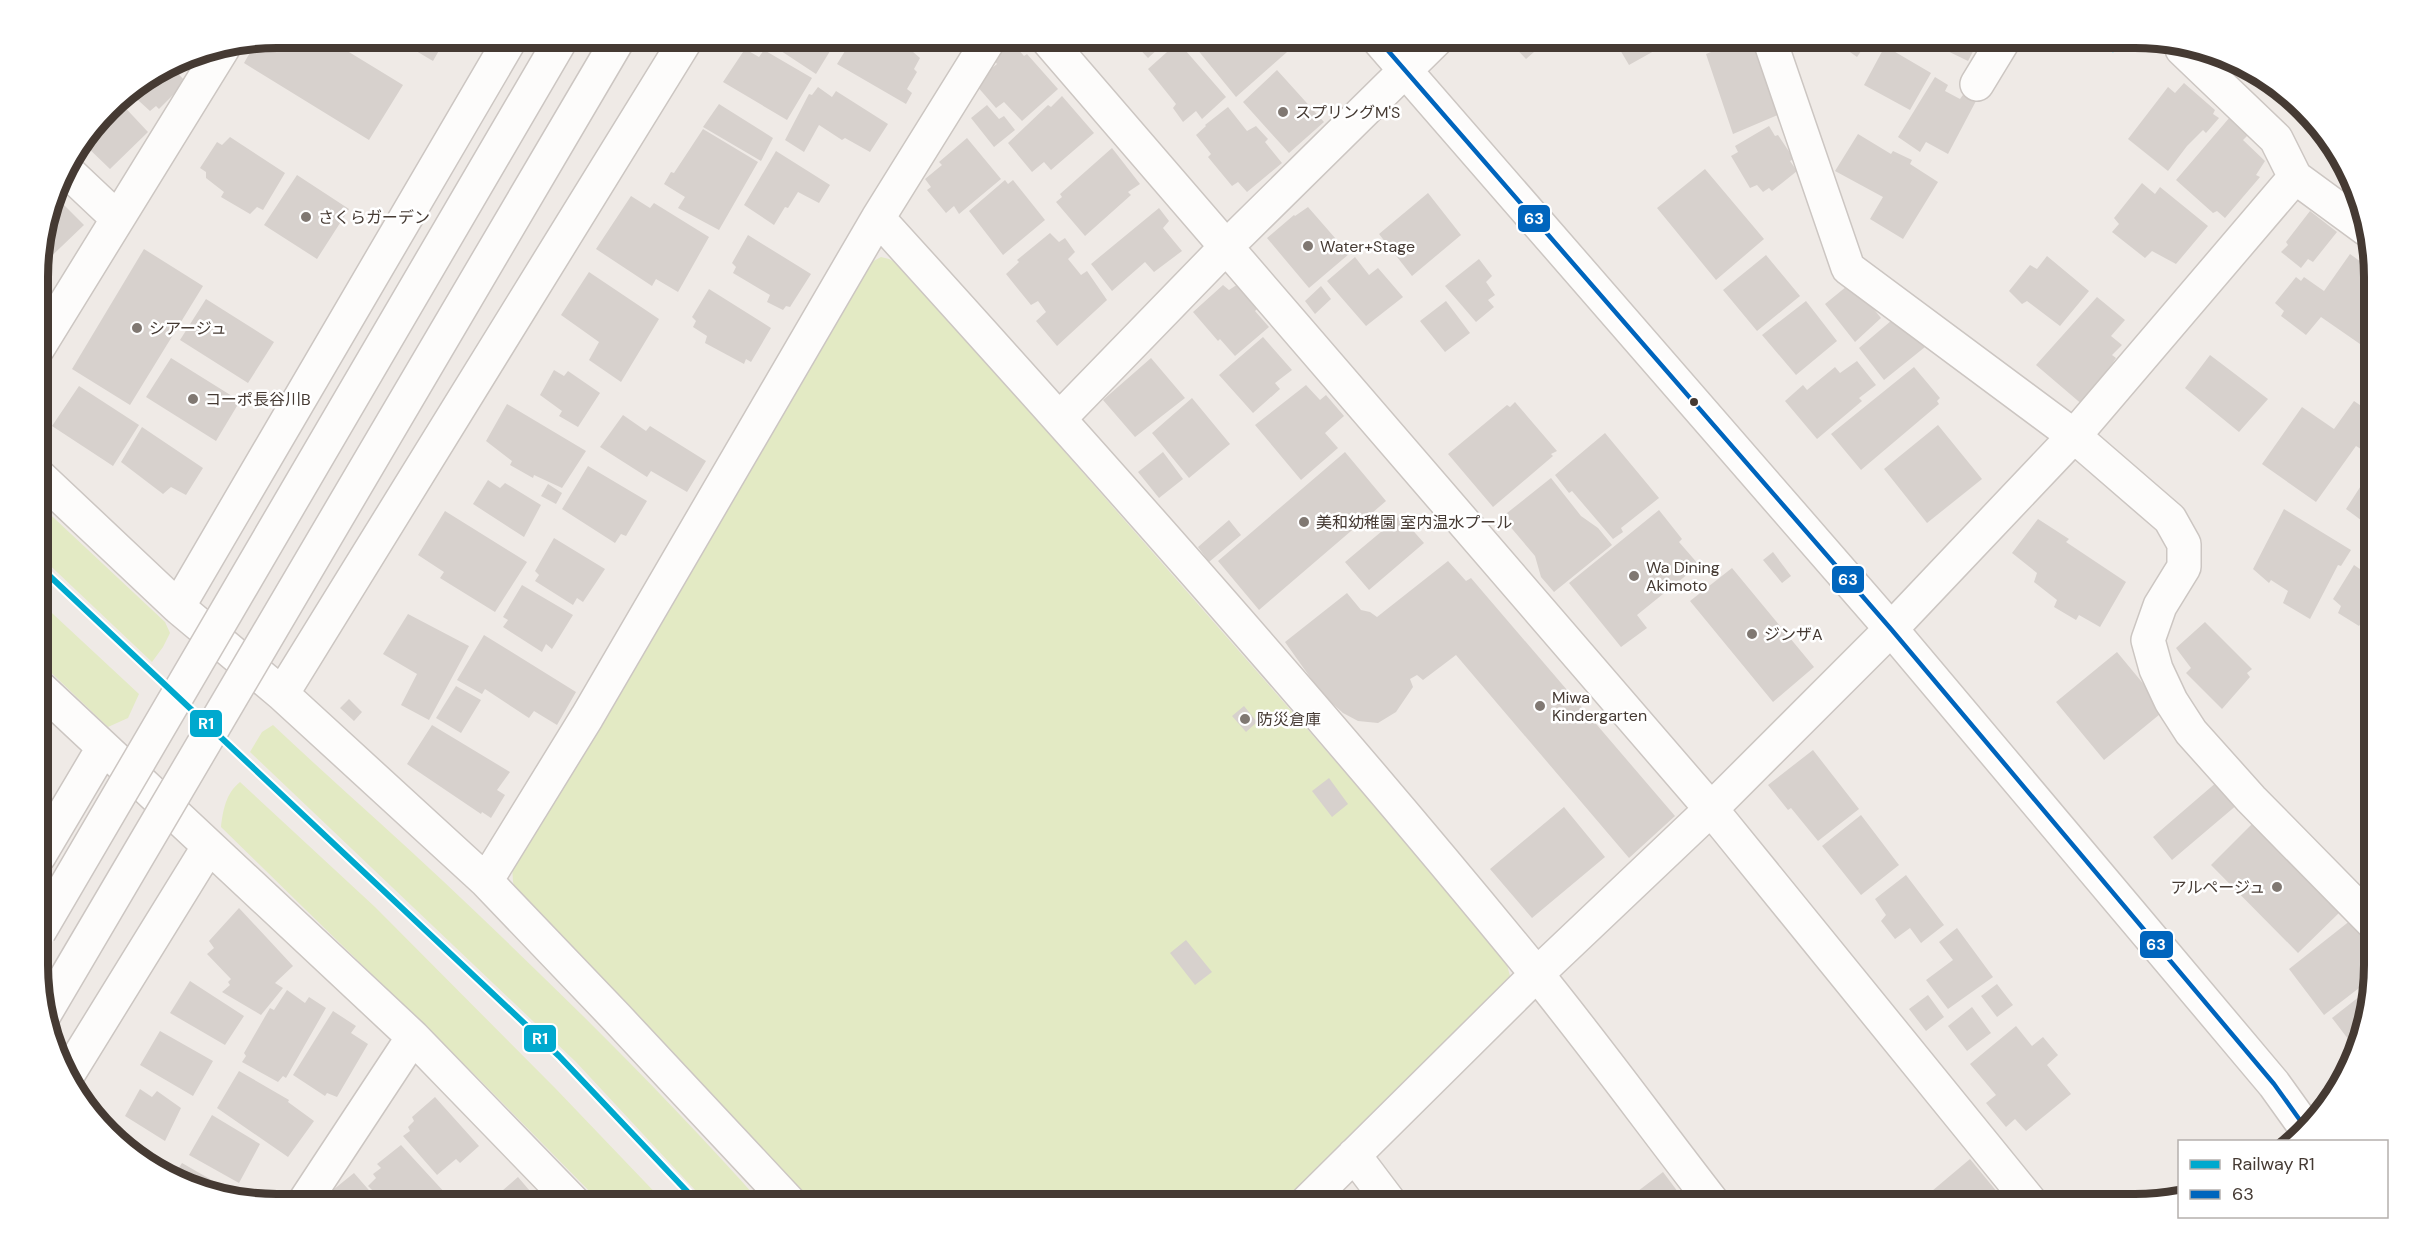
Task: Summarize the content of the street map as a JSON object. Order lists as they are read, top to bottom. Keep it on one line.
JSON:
{"places":["スプリングM'S","さくらガーデン","Water+Stage","シアージュ","コーポ長谷川B","美和幼稚園 室内温水プール","Wa Dining Akimoto","ジンザA","Miwa Kindergarten","防災倉庫","アルページュ"],"lines":["transit line 63","rail line R1"],"legend":["Railway R1","63"]}
